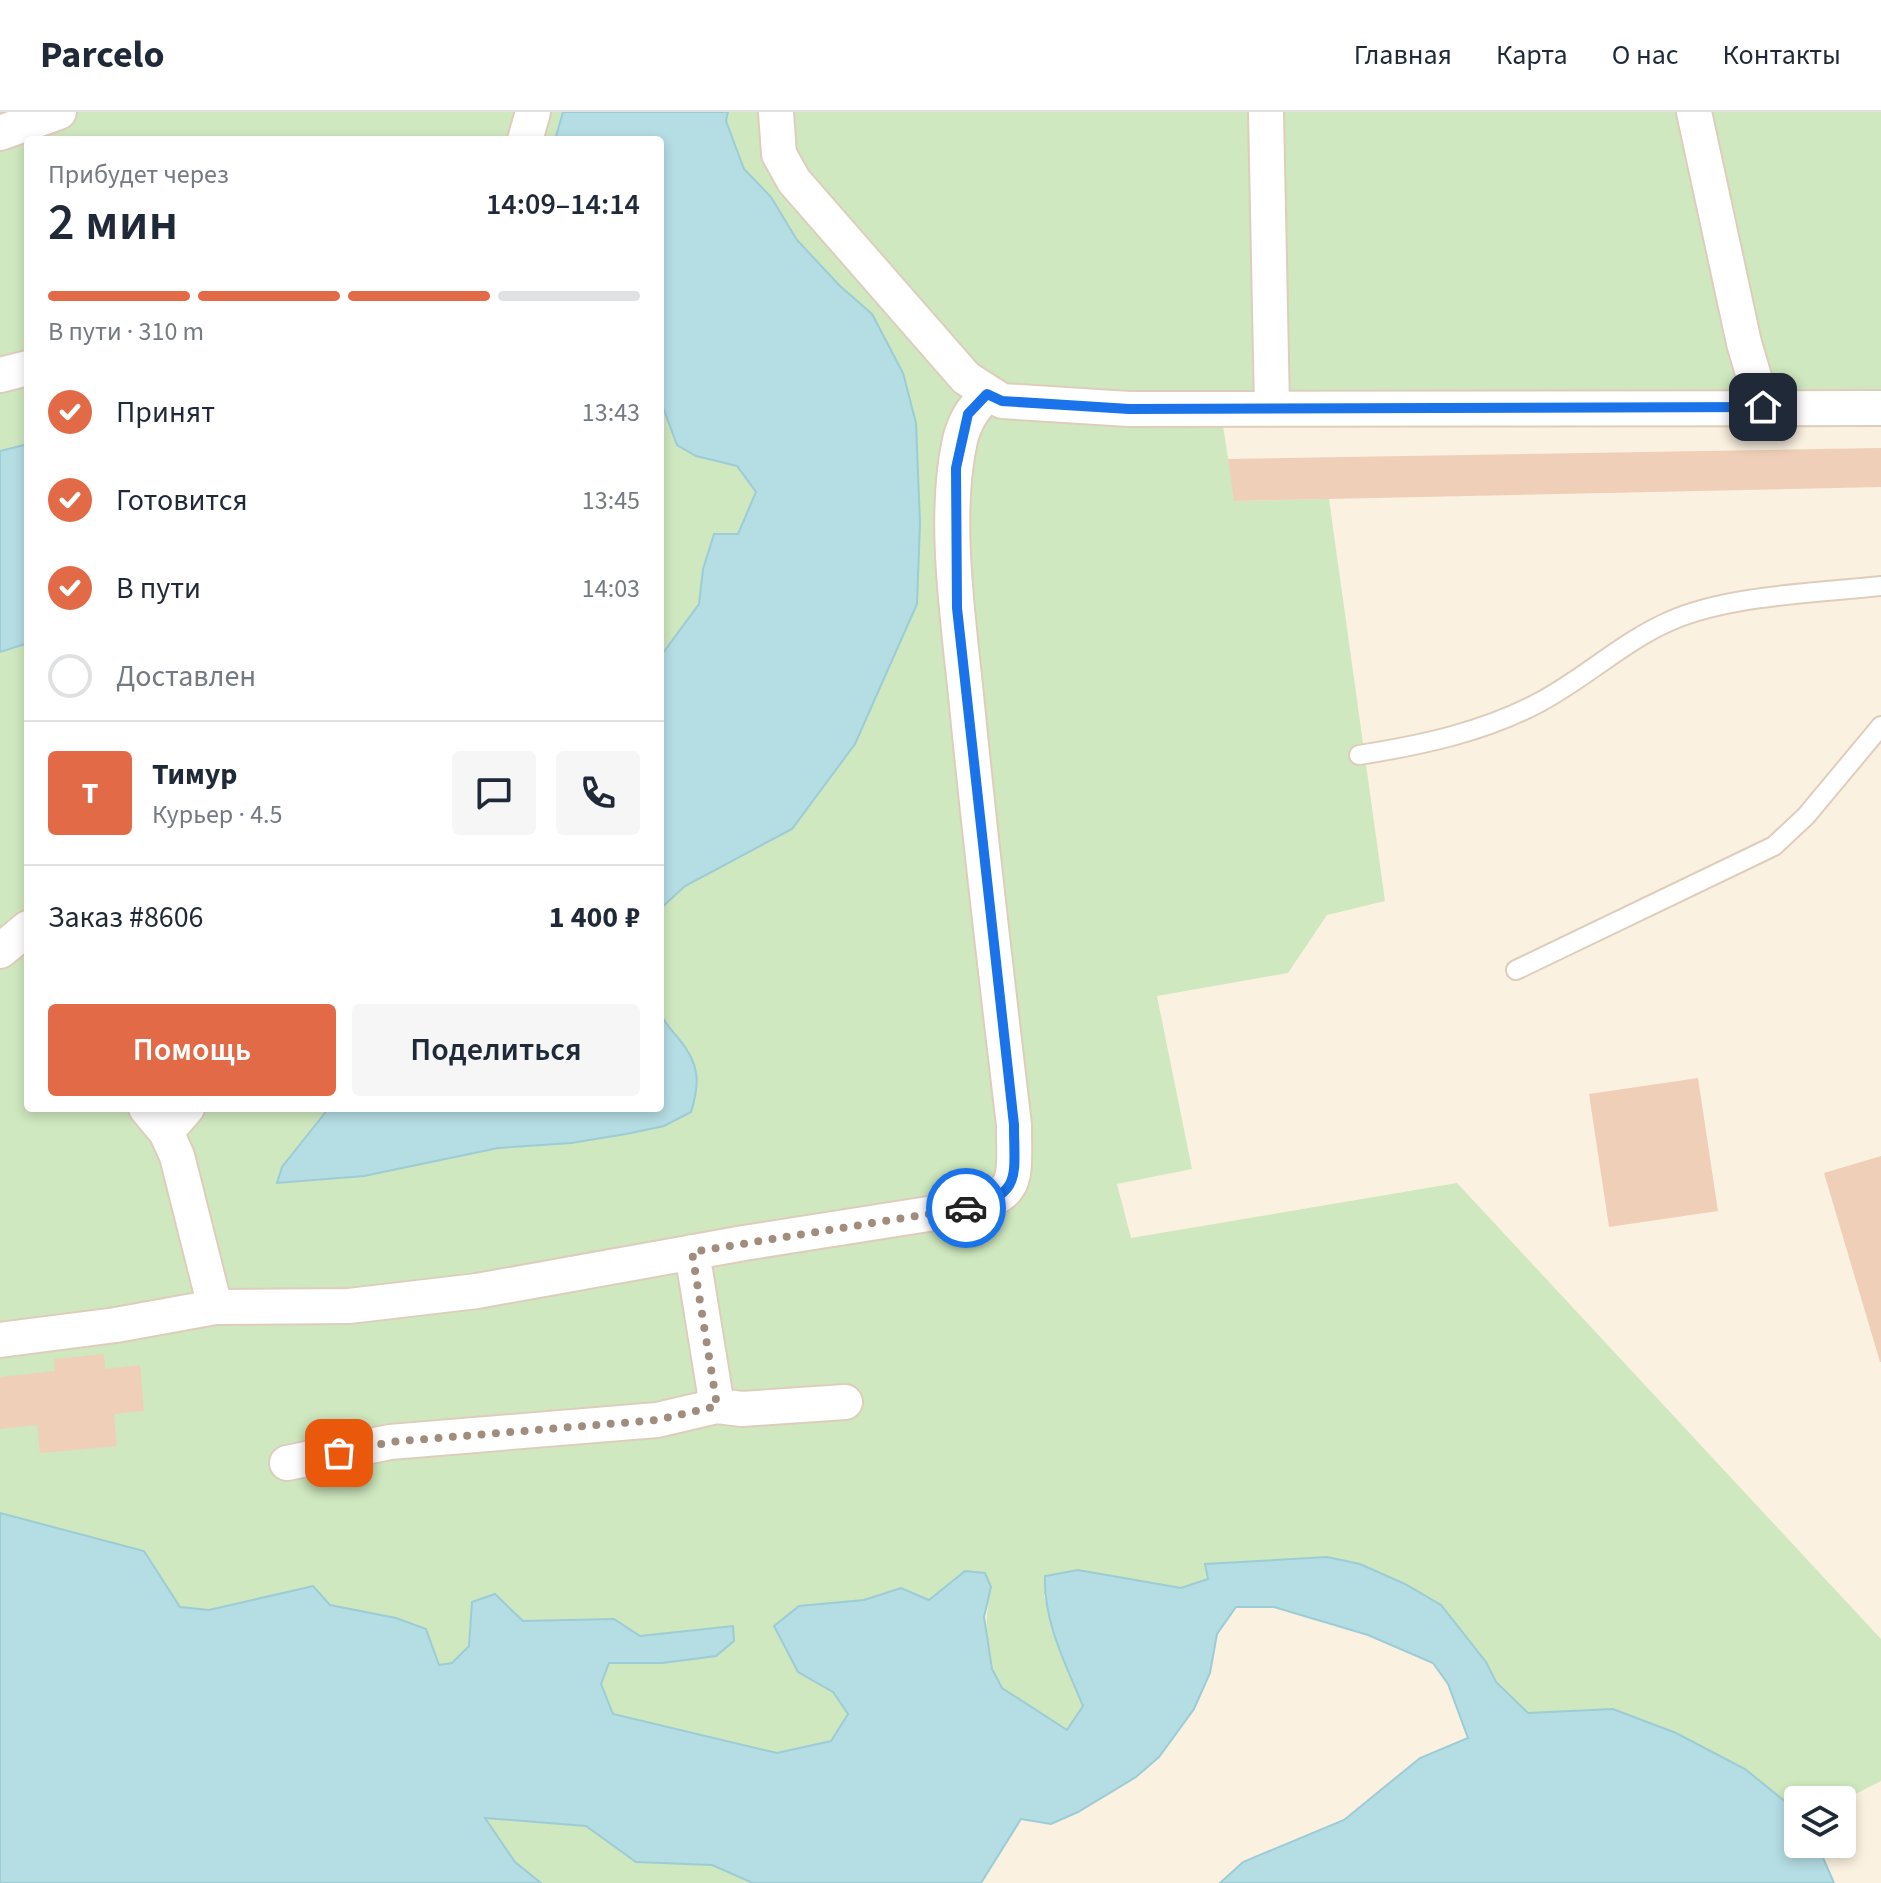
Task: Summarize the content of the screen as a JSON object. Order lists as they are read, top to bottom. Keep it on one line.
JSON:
{"page":{"header":"Parcelo","nav":["Главная","Карта","О нас","Контакты"],"heading":["2 мин","Прибудет через","14:09–14:14"],"panel":["Тимур","Курьер · 4.5","Заказ #8606","1 400 ₽"],"bar":"В пути · 310 m","list":[["Принят","13:43"],["Готовится","13:45"],["В пути","14:03"],"Доставлен"],"round":"Т","buttons":["Помощь","Поделиться"]}}
